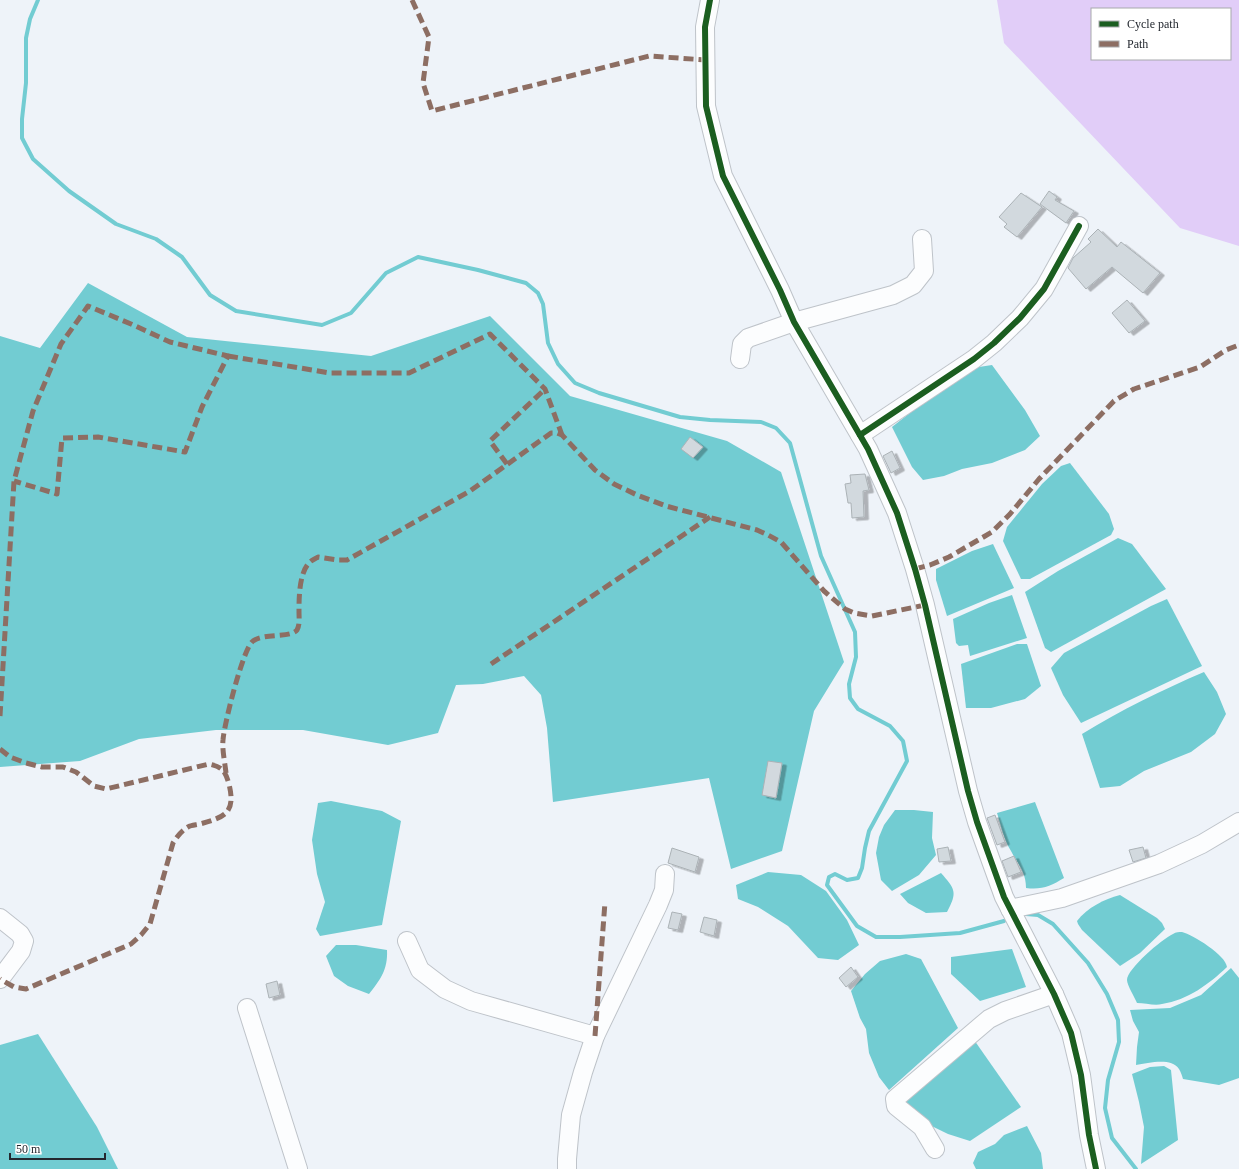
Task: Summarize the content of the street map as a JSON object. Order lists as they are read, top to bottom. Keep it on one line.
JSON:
{"legend":["Cycle path","Path"],"scale_bar":"50 m"}
